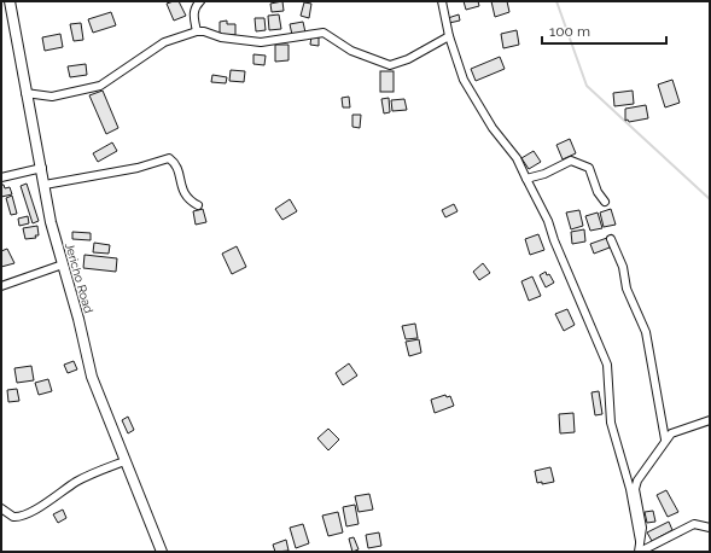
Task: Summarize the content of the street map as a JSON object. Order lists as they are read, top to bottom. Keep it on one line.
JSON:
{"streets":{"street":["Jericho Road"]},"scale_bar":"100 m"}
